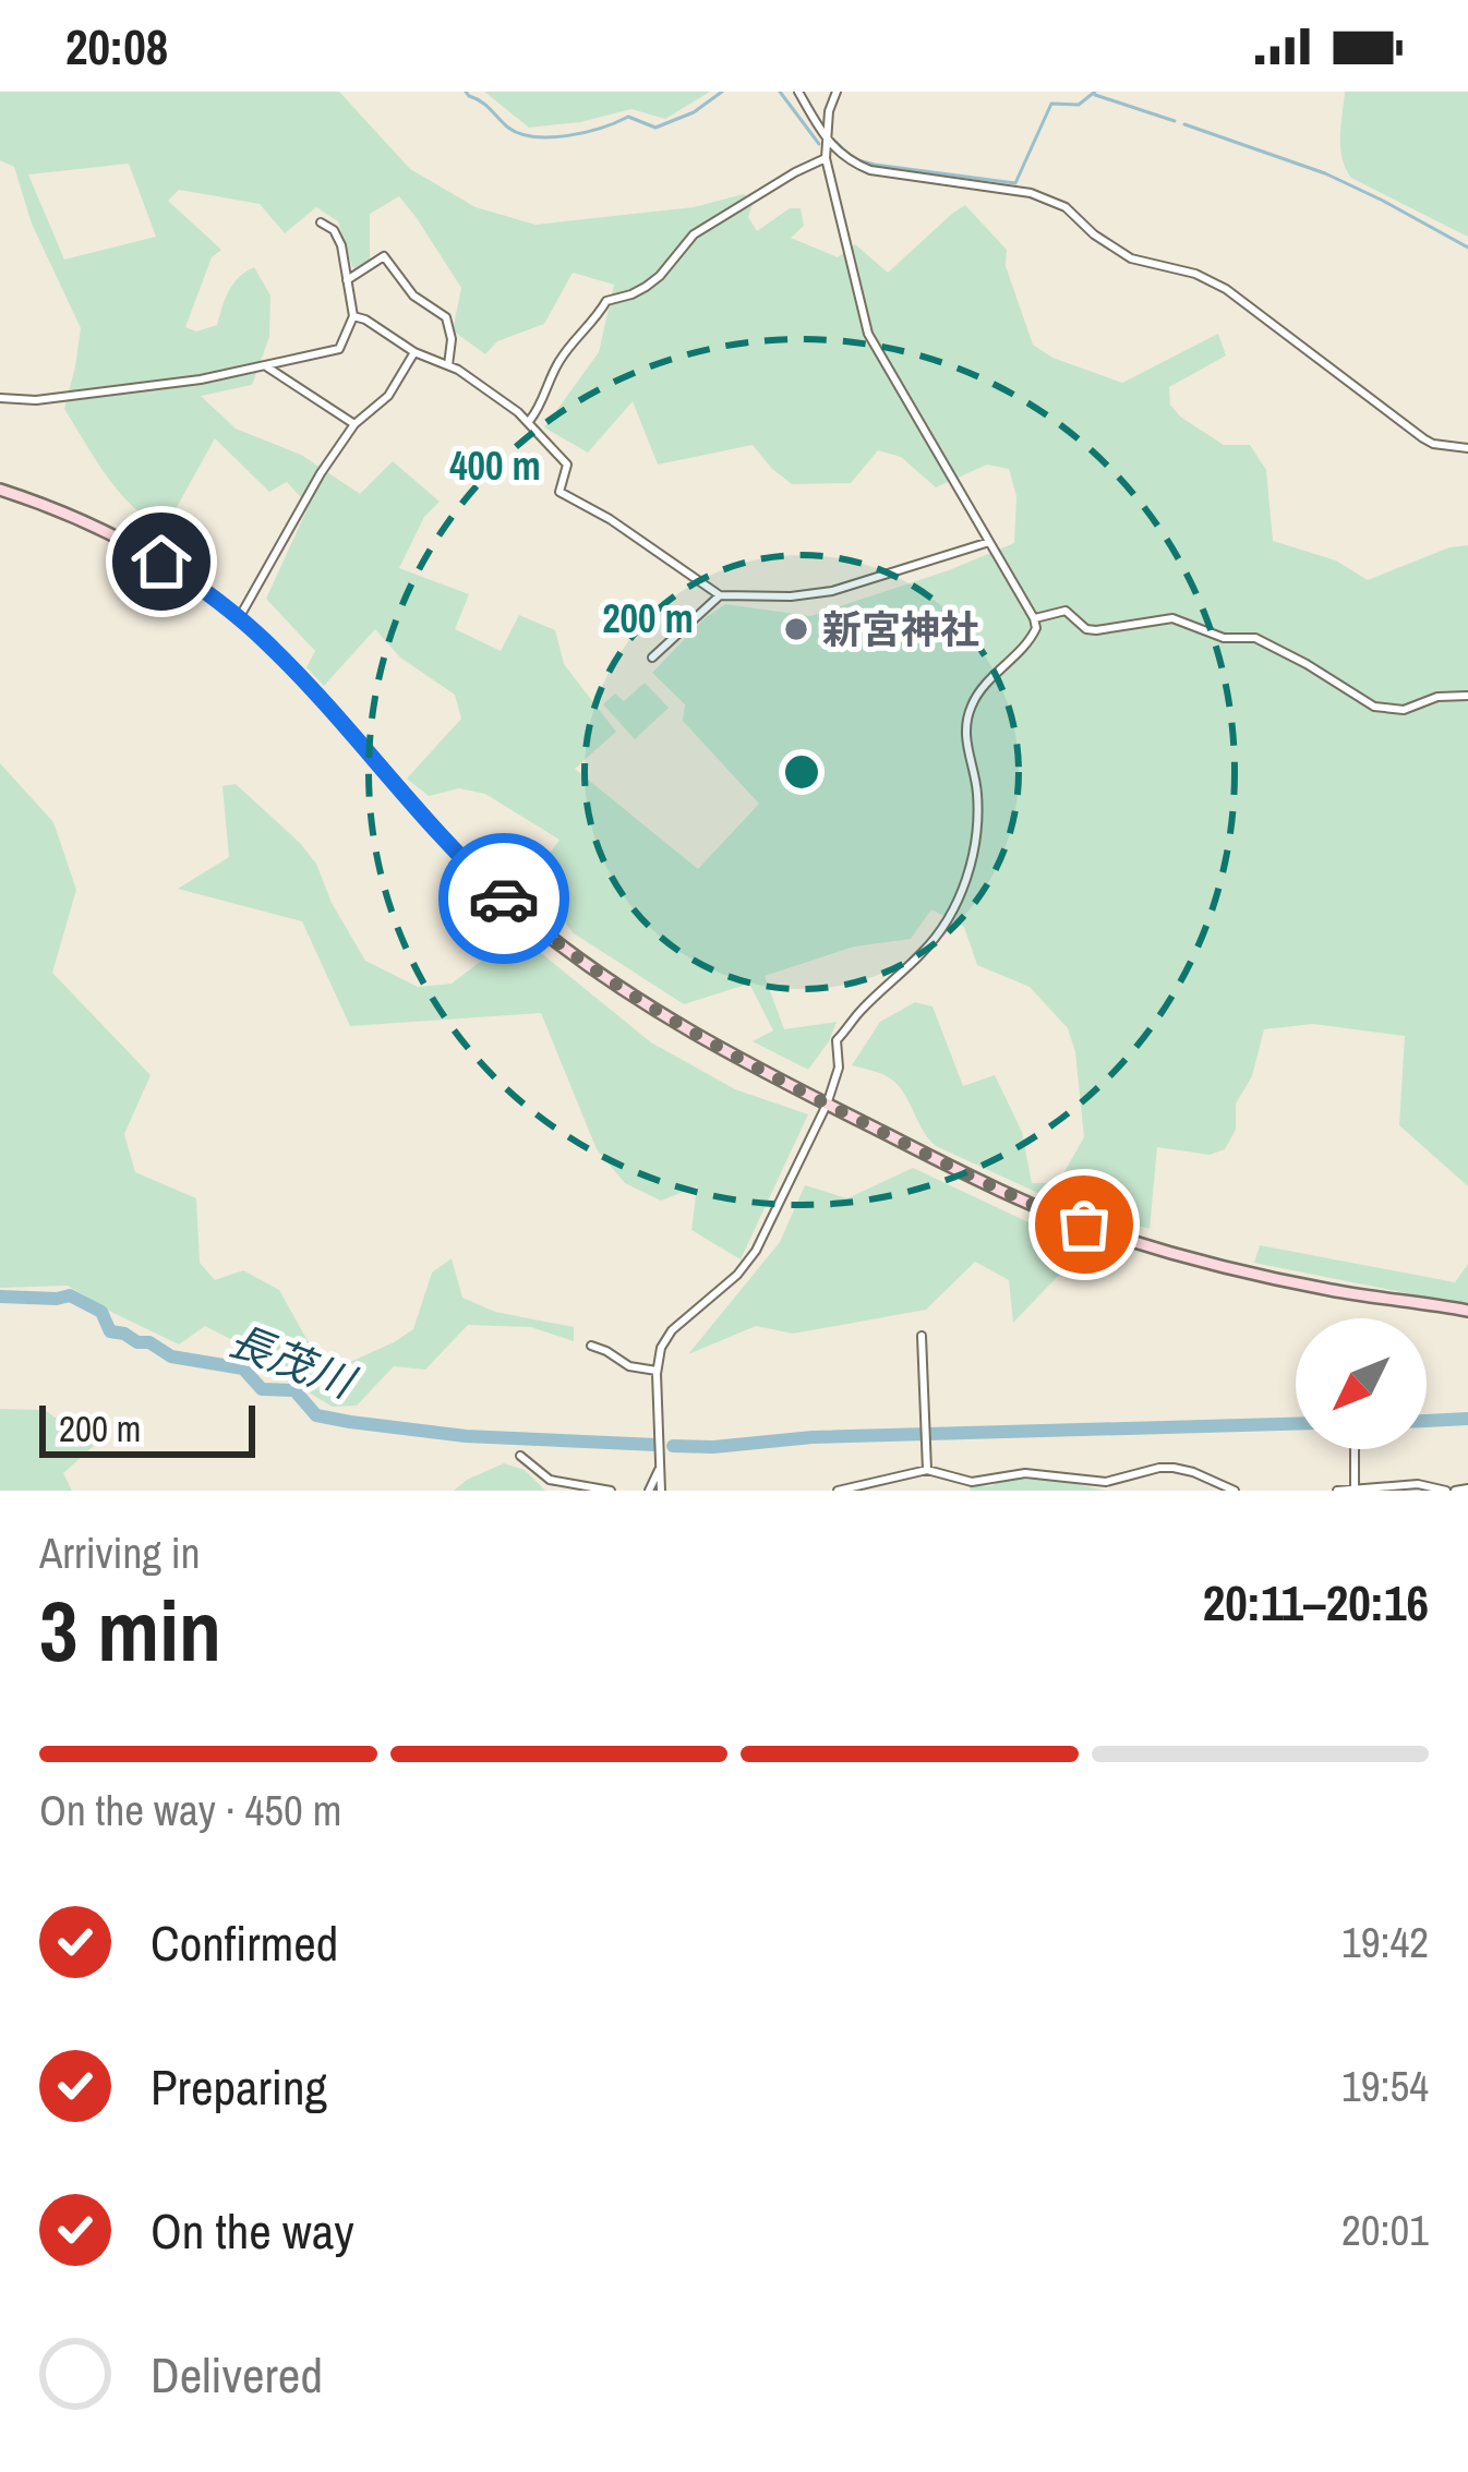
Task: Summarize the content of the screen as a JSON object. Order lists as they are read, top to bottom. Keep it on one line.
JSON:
{"water":["長茂川"],"places":["新宮神社"],"scale_bar":"200 m","north":"bottom left","page":{"status":"20:08","scale":"200 m","heading":["3 min","Arriving in","20:11–20:16"],"bar":"On the way · 450 m","list":[["Confirmed","19:42"],["Preparing","19:54"],["On the way","20:01"],"Delivered"]},"rings":["400 m","200 m"]}
